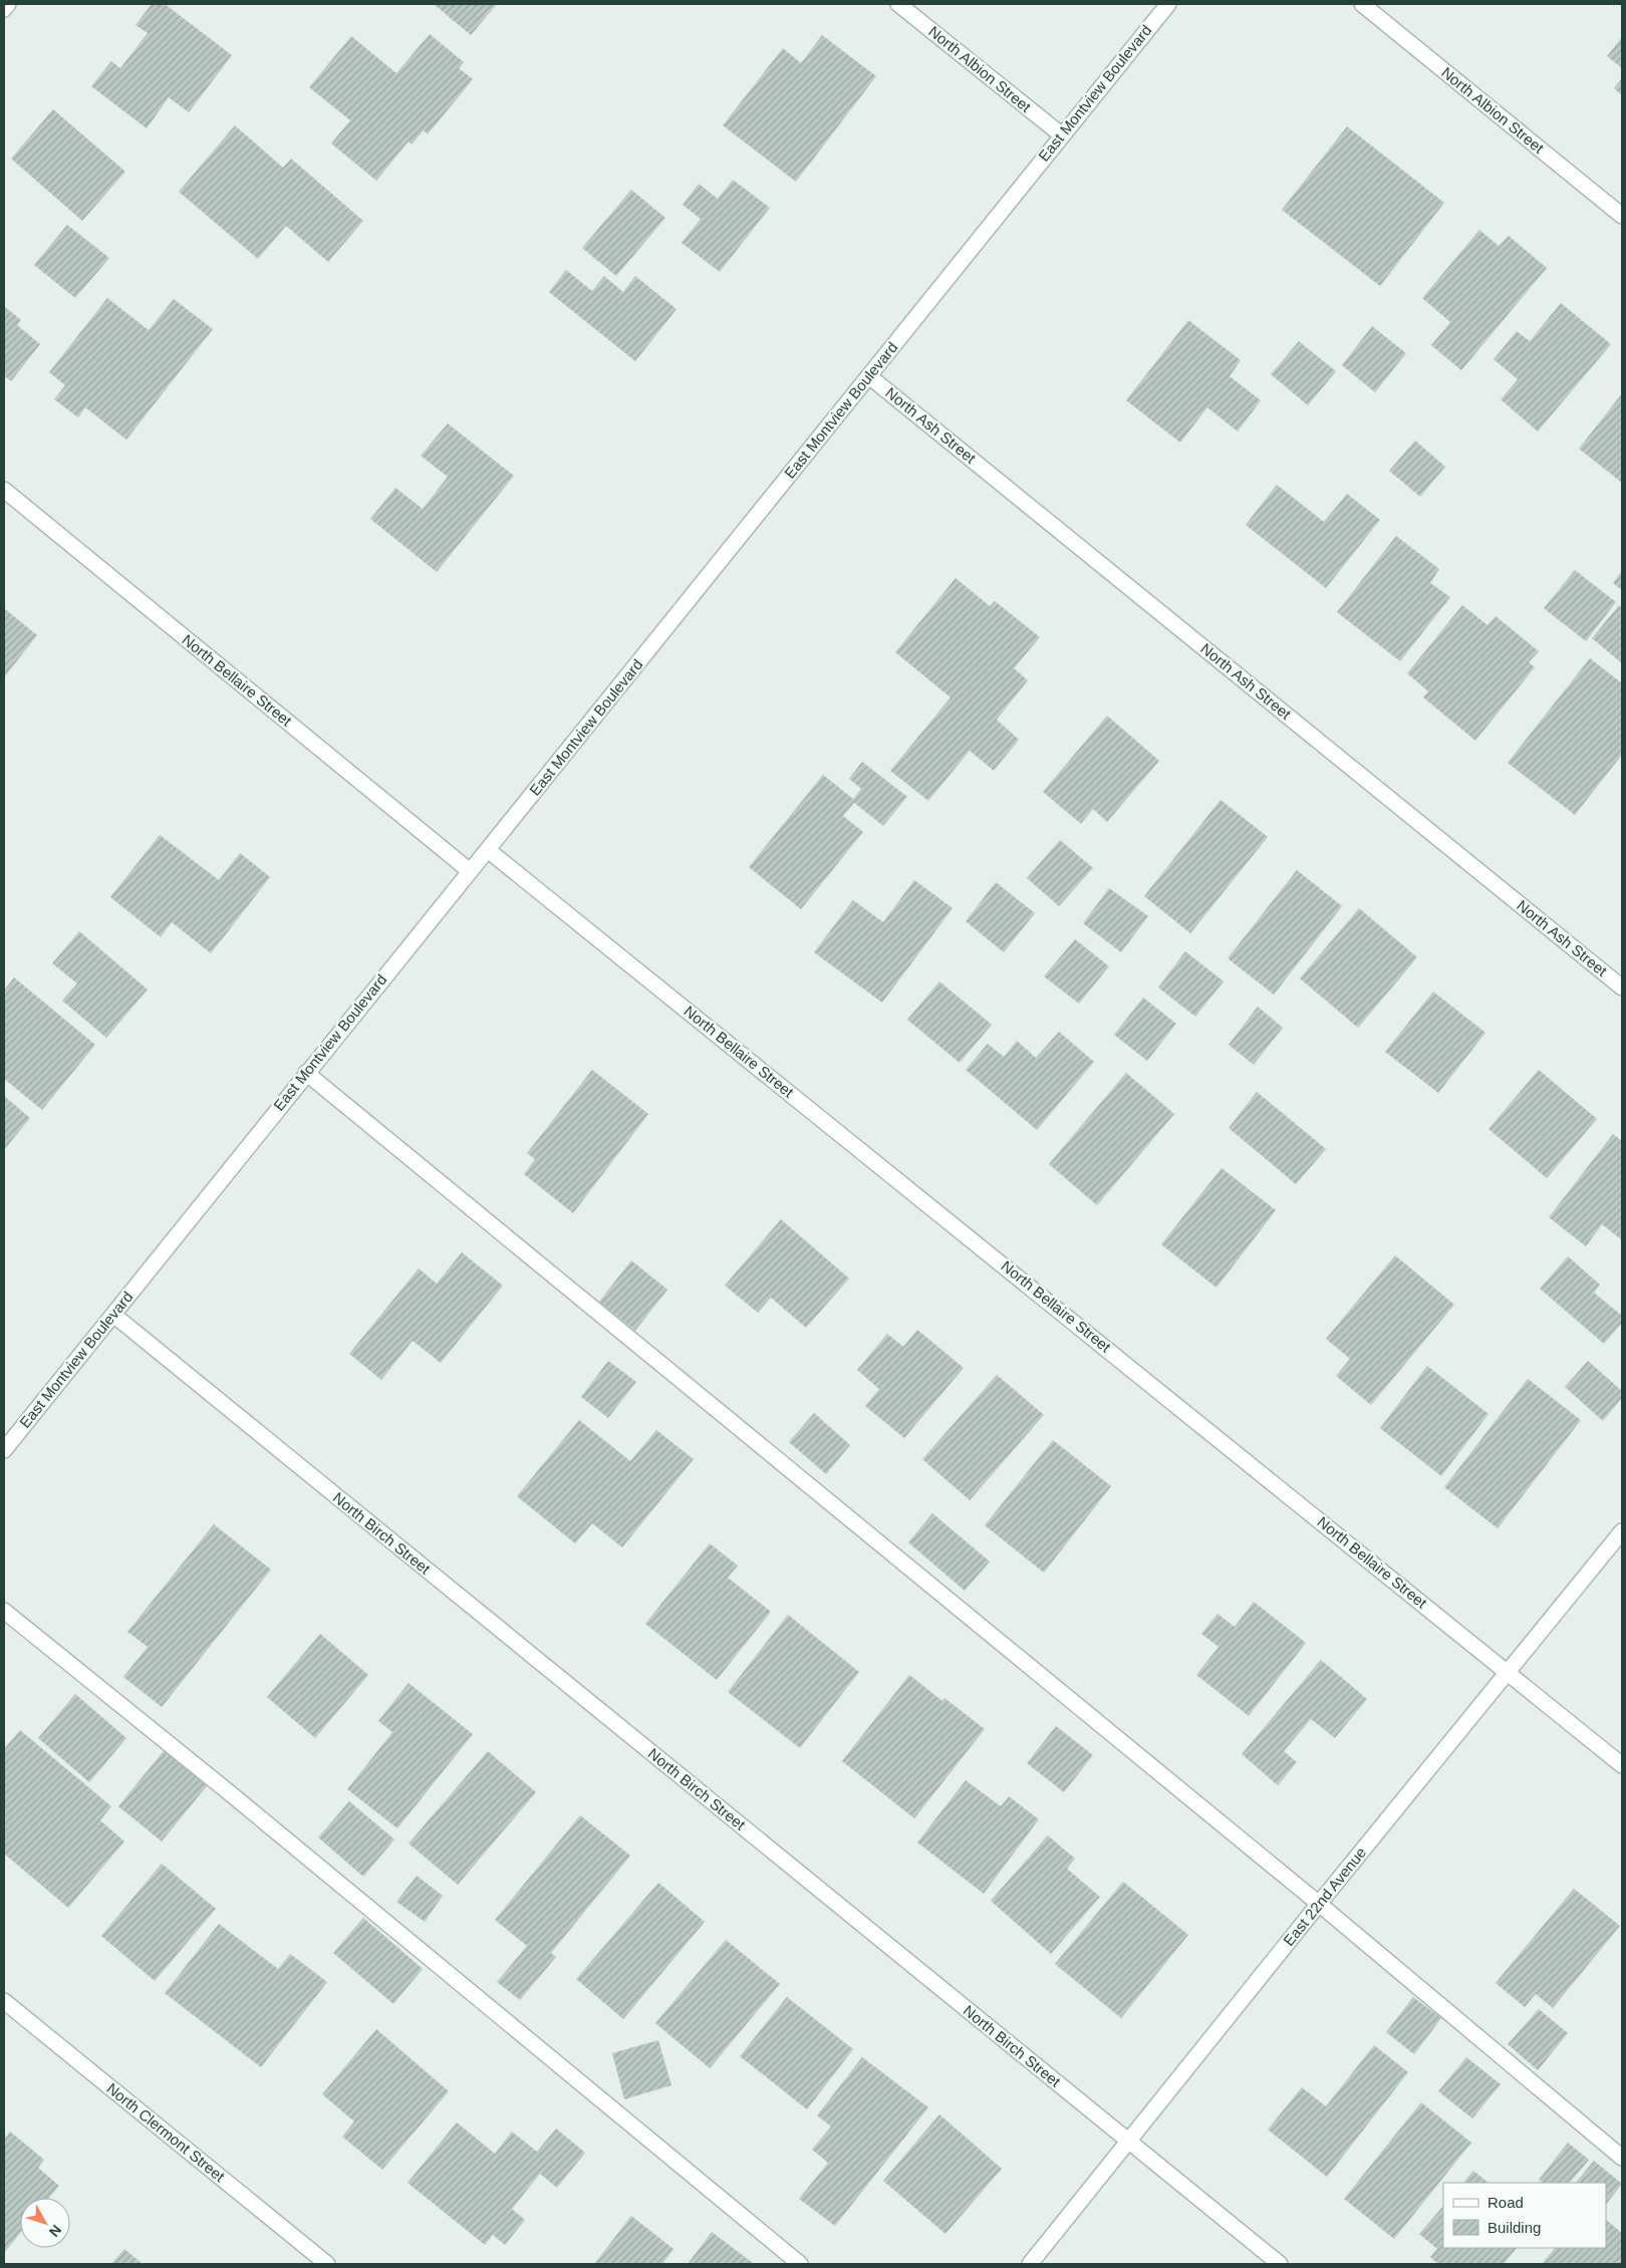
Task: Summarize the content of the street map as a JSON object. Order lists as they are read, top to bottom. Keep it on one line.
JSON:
{"streets":{"street":["North Albion Street","East Montview Boulevard","North Ash Street","North Bellaire Street","North Birch Street","East 22nd Avenue","North Clermont Street"]},"crossings":[["North Albion Street","East Montview Boulevard"],["East Montview Boulevard","North Ash Street"],["East Montview Boulevard","North Bellaire Street"],["East Montview Boulevard","North Birch Street"],["North Bellaire Street","East 22nd Avenue"],["North Birch Street","East 22nd Avenue"]],"legend":["Road","Building"],"north":"bottom right"}
